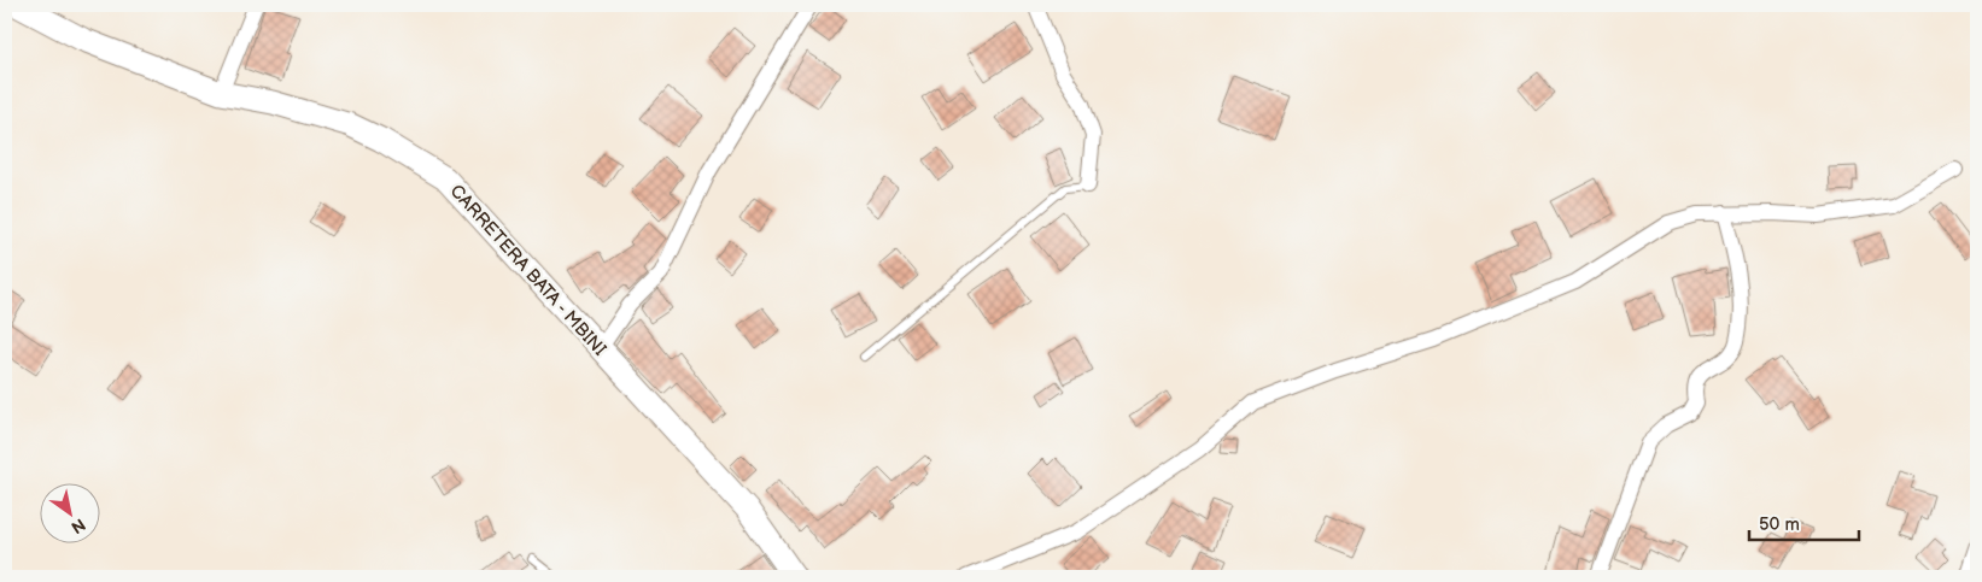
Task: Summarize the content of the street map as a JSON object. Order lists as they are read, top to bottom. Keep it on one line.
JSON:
{"streets":{"main road":["CARRETERA BATA - MBINI"]},"scale_bar":"50 m","north":"bottom right"}
